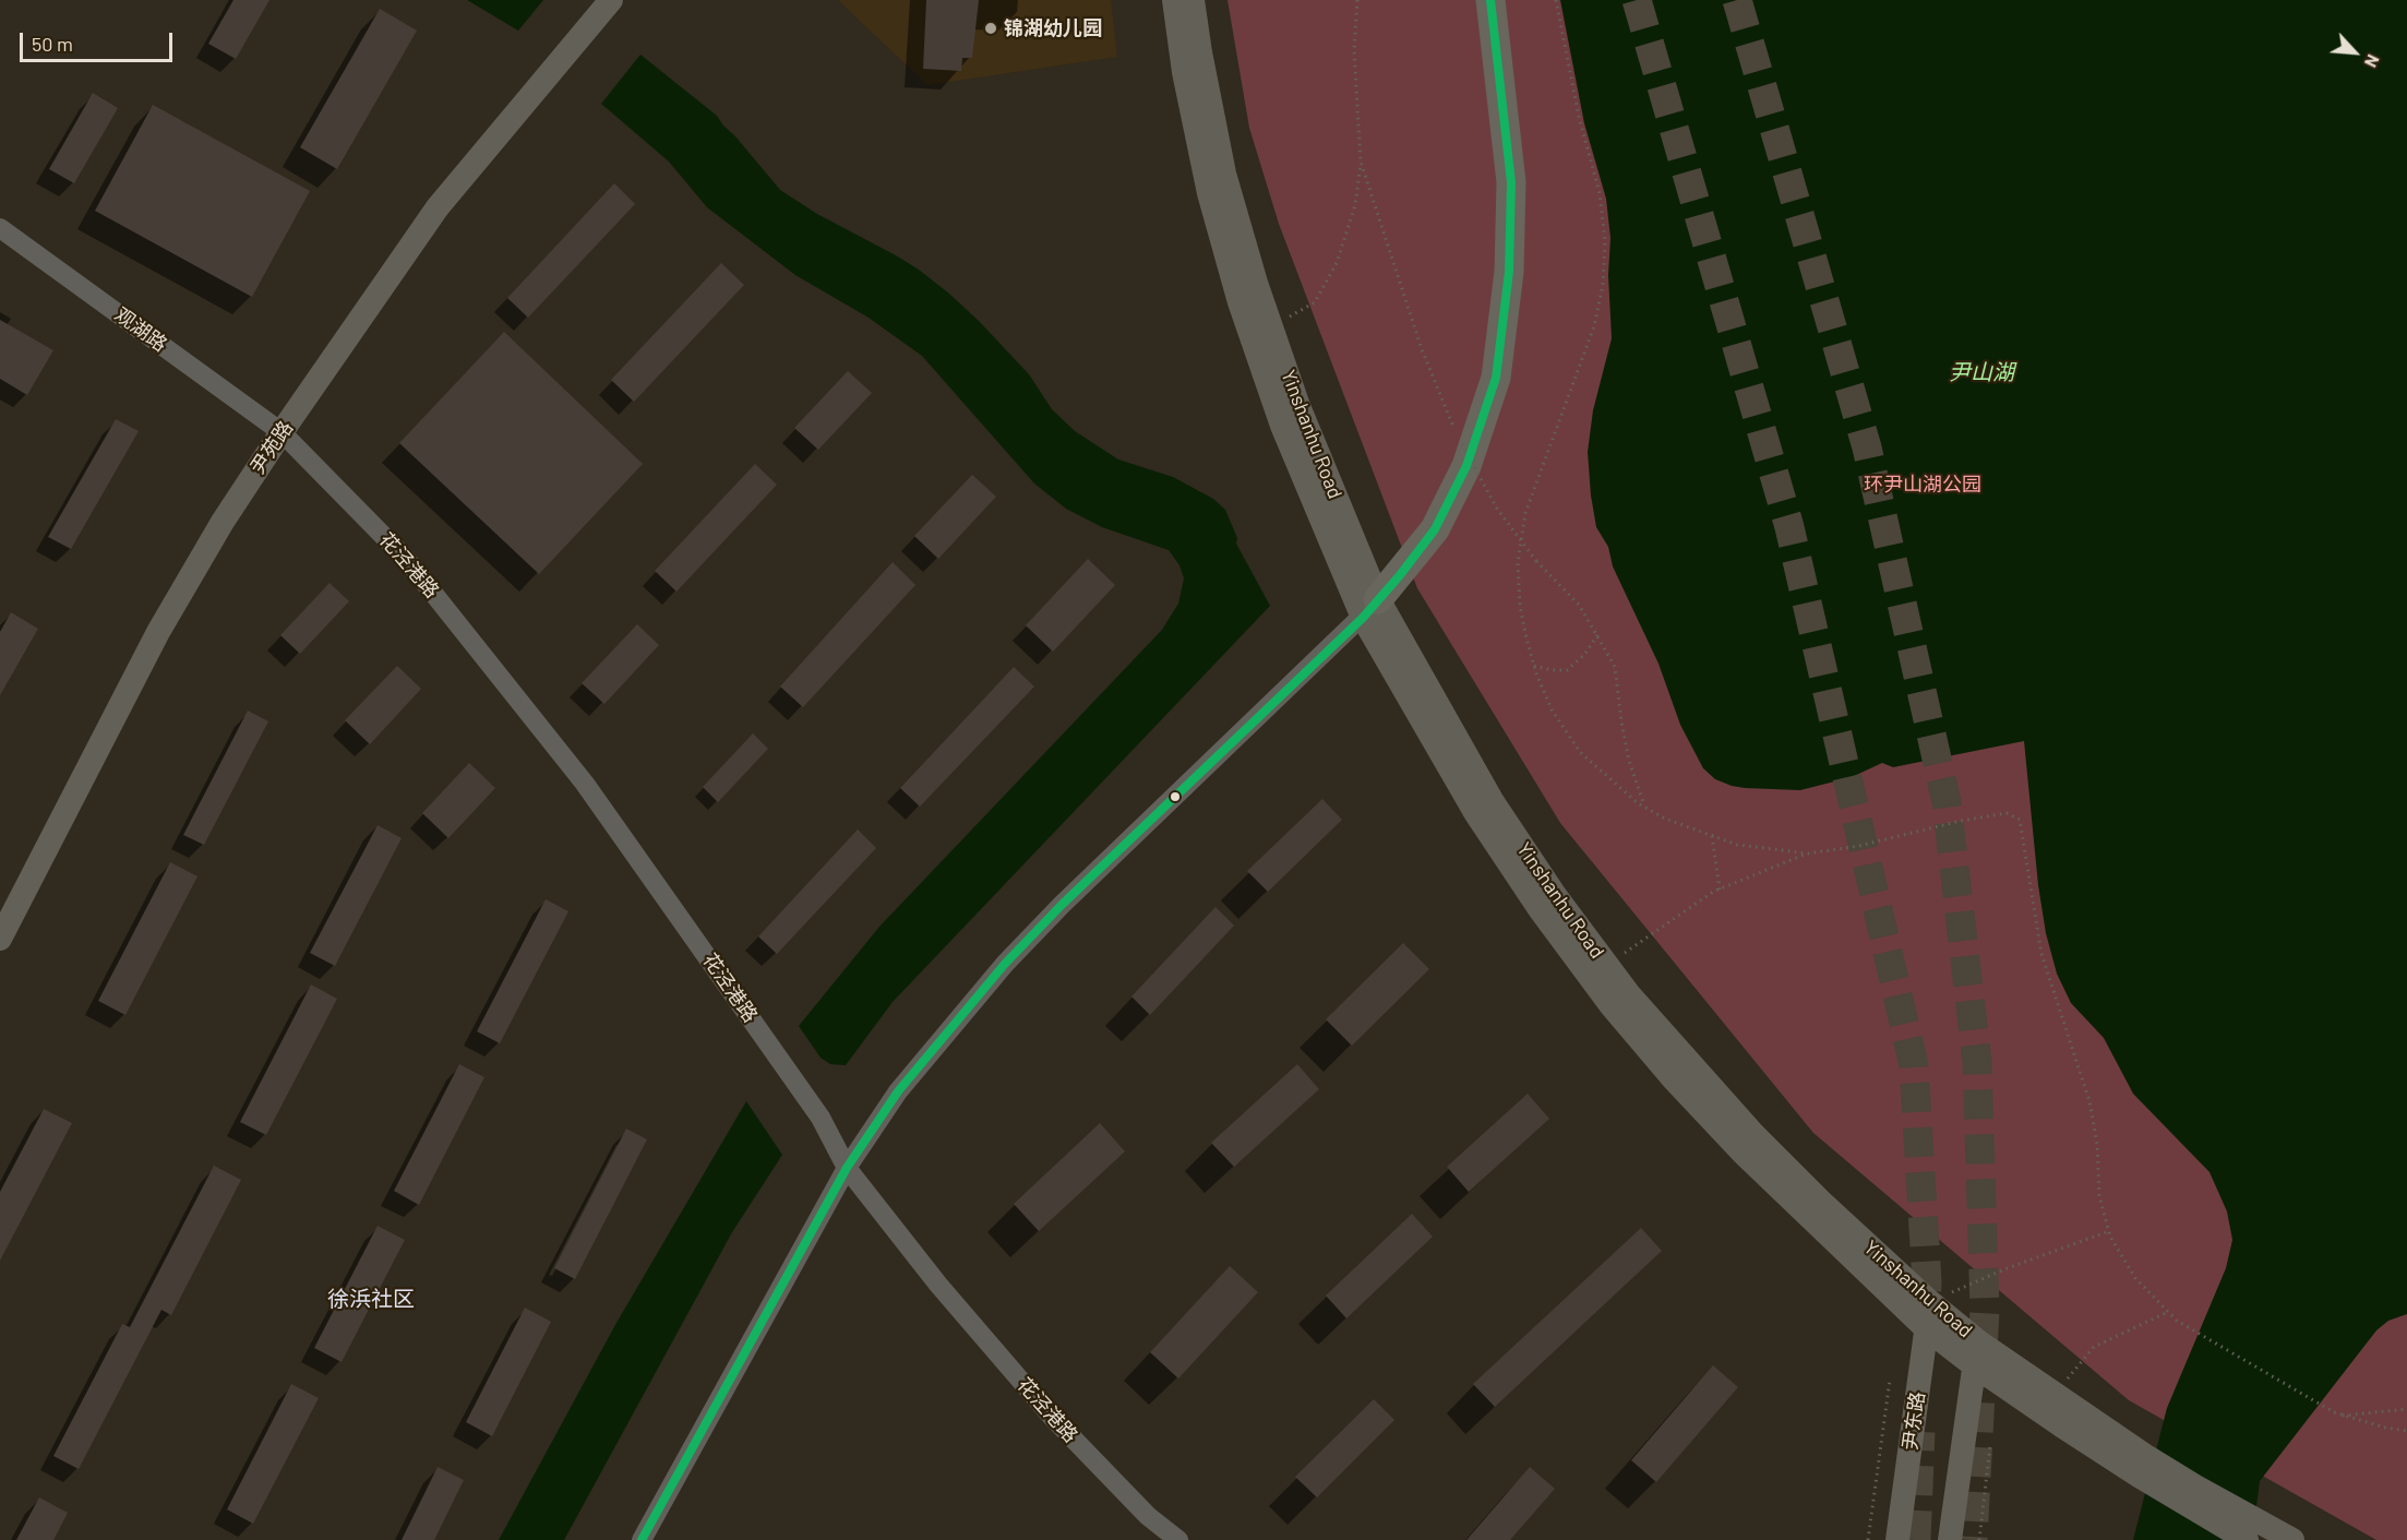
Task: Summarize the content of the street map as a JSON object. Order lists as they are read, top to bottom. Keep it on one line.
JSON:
{"streets":{"main road":["Yinshanhu Road","尹苑路","尹东路"],"street":["观湖路","花泾港路"]},"crossings":[["观湖路","尹苑路"],["观湖路","花泾港路"],["Yinshanhu Road","尹东路"],["尹苑路","花泾港路"]],"districts":["徐浜社区"],"water":["尹山湖"],"parks":["环尹山湖公园"],"places":["锦湖幼儿园"],"scale_bar":"50 m","north":"bottom right"}
